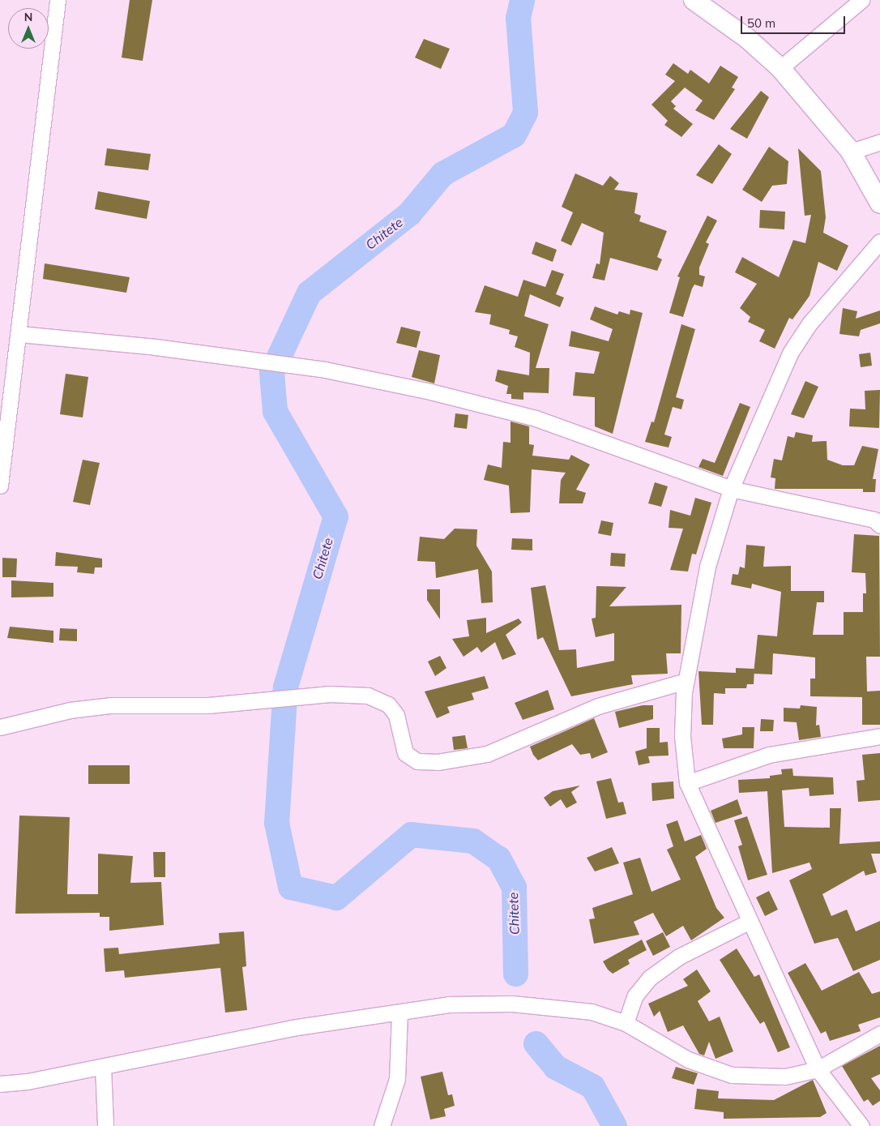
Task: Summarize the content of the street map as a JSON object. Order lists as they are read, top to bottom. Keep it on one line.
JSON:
{"water":["Chitete"],"scale_bar":"50 m","north":"top"}
